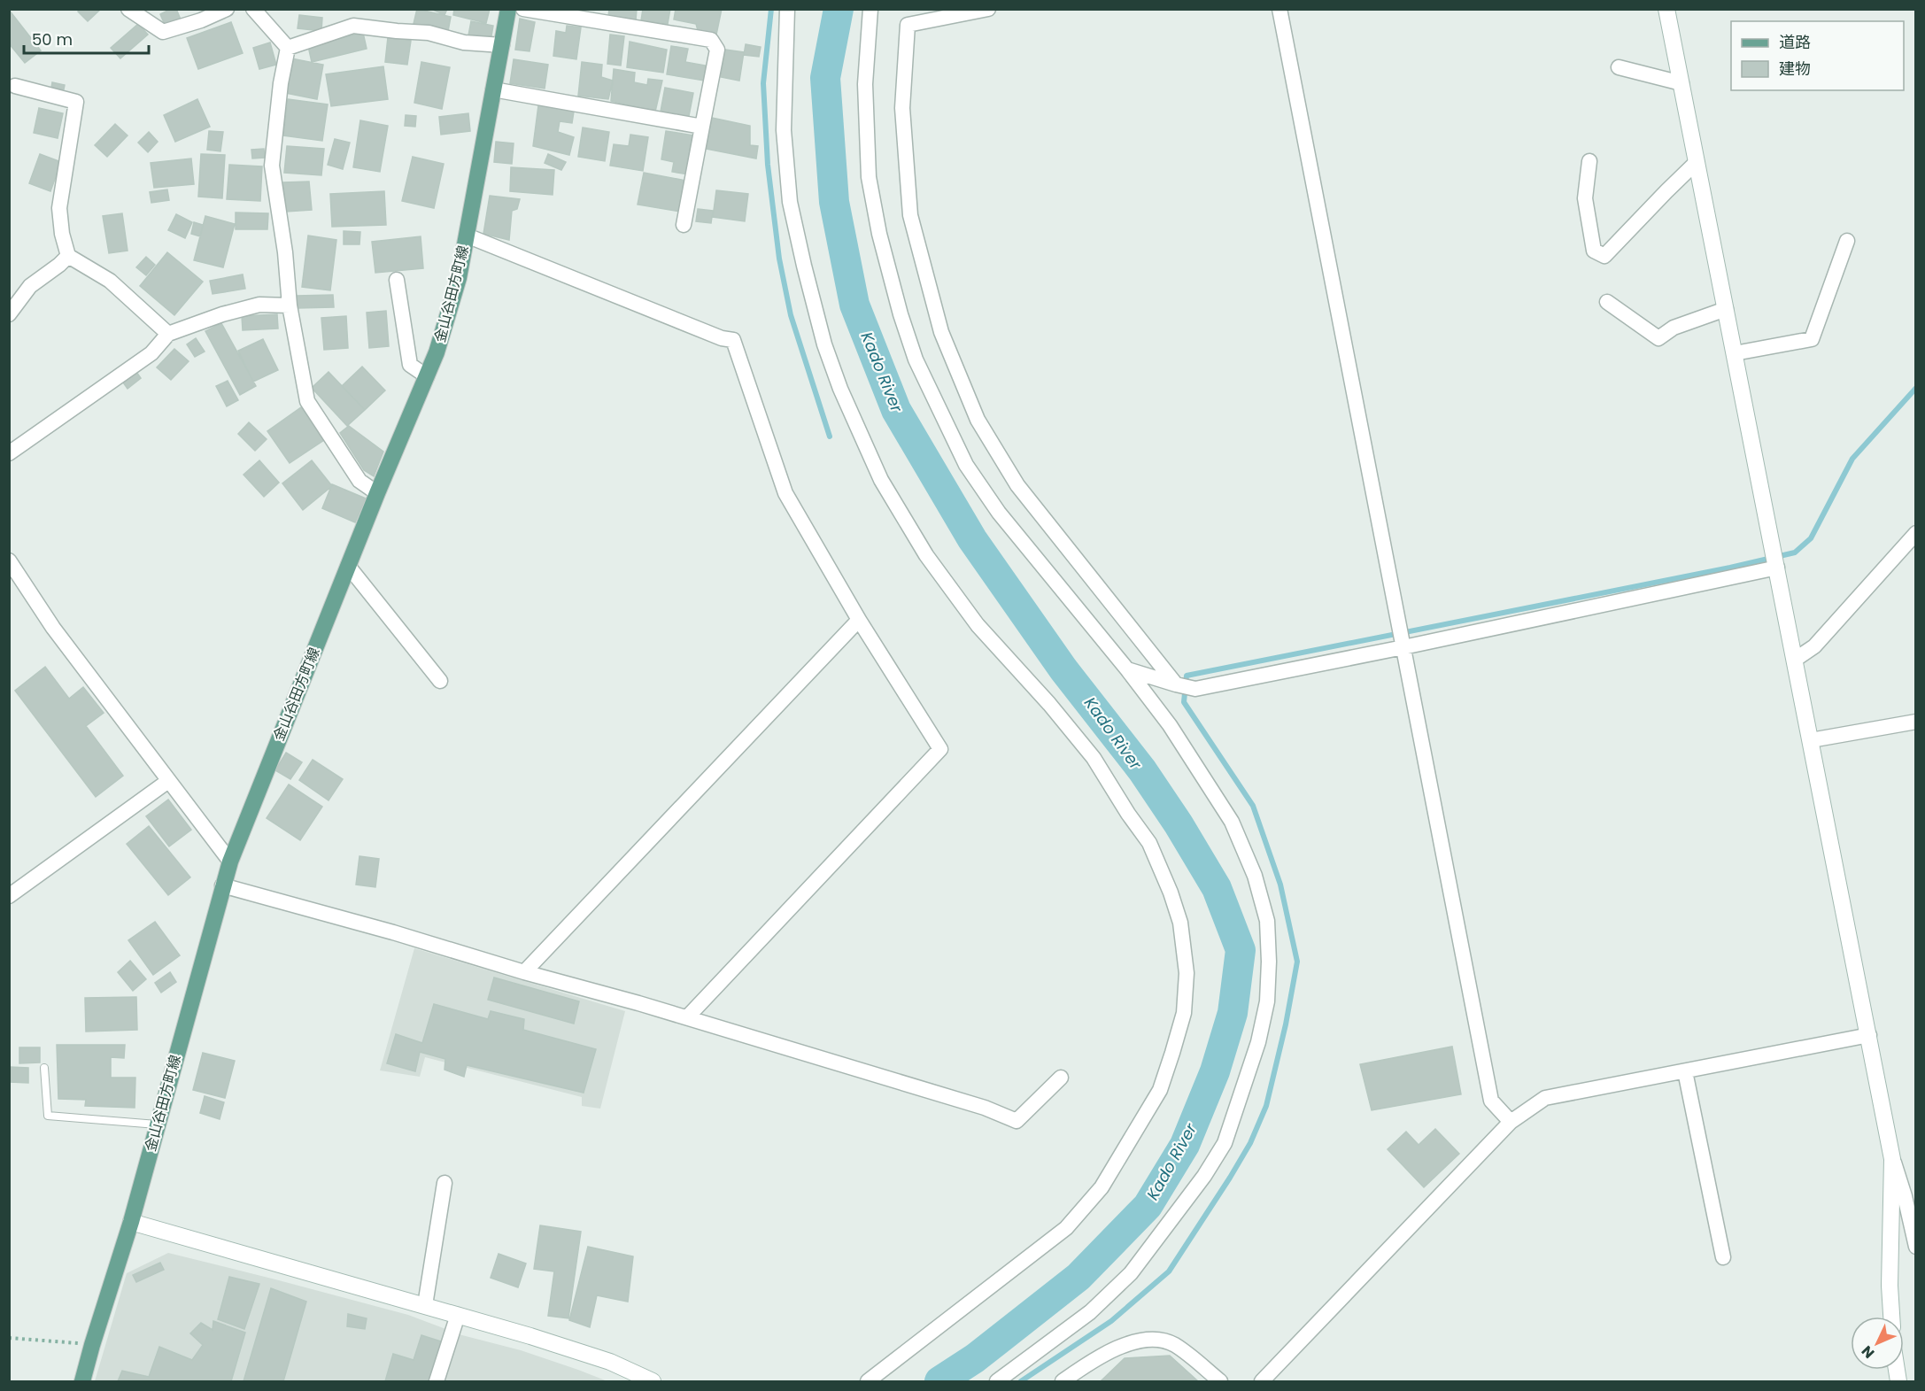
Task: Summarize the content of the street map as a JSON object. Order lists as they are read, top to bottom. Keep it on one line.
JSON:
{"streets":{"main road":["金山谷田方町線"]},"water":["Kado River"],"legend":["道路","建物"],"scale_bar":"50 m","north":"bottom left"}
